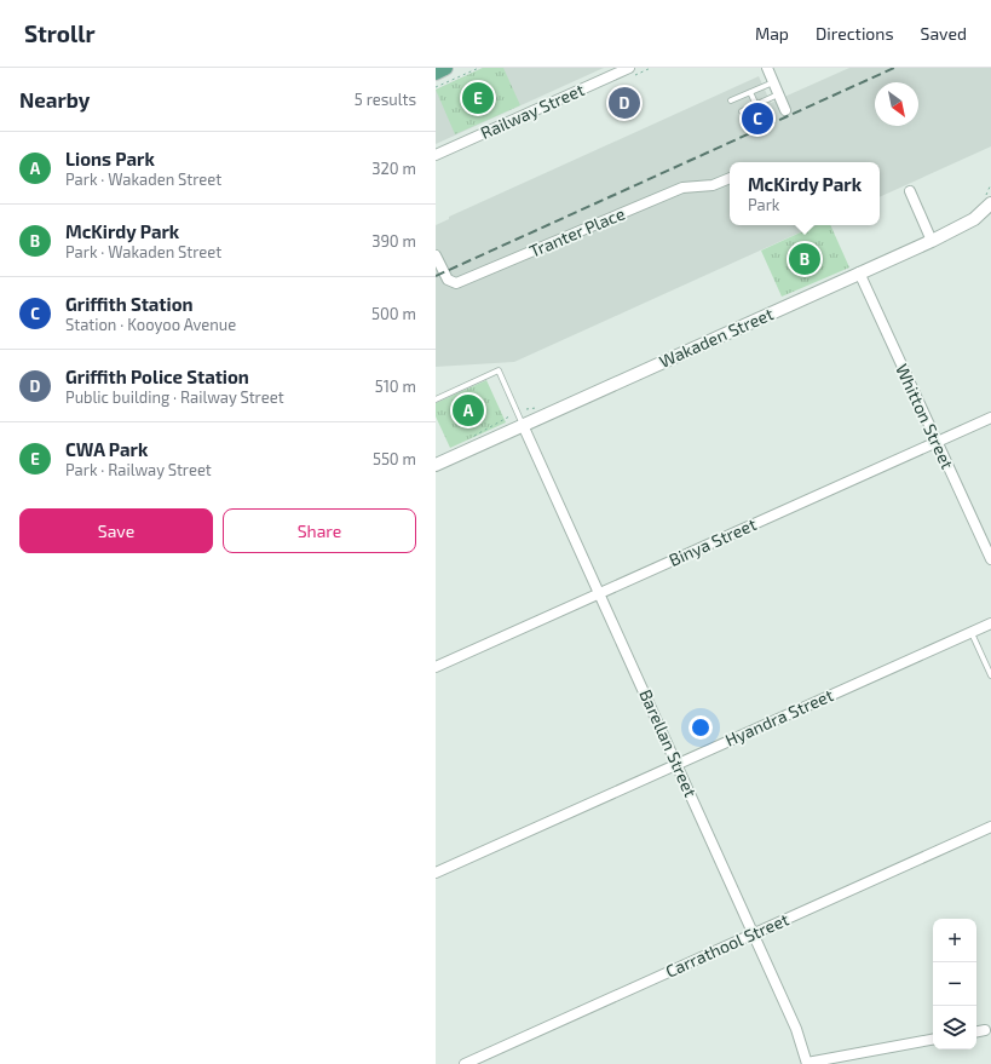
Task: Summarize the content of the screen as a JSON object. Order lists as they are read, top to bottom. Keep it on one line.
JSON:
{"streets":{"street":["Railway Street","Tranter Place","Wakaden Street","Whitton Street","Binya Street","Hyandra Street","Barellan Street","Carrathool Street"]},"crossings":[["Wakaden Street","Whitton Street"],["Wakaden Street","Barellan Street"],["Whitton Street","Binya Street"],["Binya Street","Barellan Street"],["Hyandra Street","Barellan Street"],["Barellan Street","Carrathool Street"]],"north":"bottom right","page":{"header":"Strollr","nav":["Map","Directions","Saved"],"heading":["Nearby","5 results"],"pins":["E","D","C","B","A"],"list":[{"mark":"A","name":"Lions Park","note":"Park · Wakaden Street","value":"320 m"},{"mark":"B","name":"McKirdy Park","note":"Park · Wakaden Street","value":"390 m"},{"mark":"C","name":"Griffith Station","note":"Station · Kooyoo Avenue","value":"500 m"},{"mark":"D","name":"Griffith Police Station","note":"Public building · Railway Street","value":"510 m"},{"mark":"E","name":"CWA Park","note":"Park · Railway Street","value":"550 m"}],"popup":["McKirdy Park","Park"],"buttons":["Save","Share"],"map_buttons":["+","−"]}}
